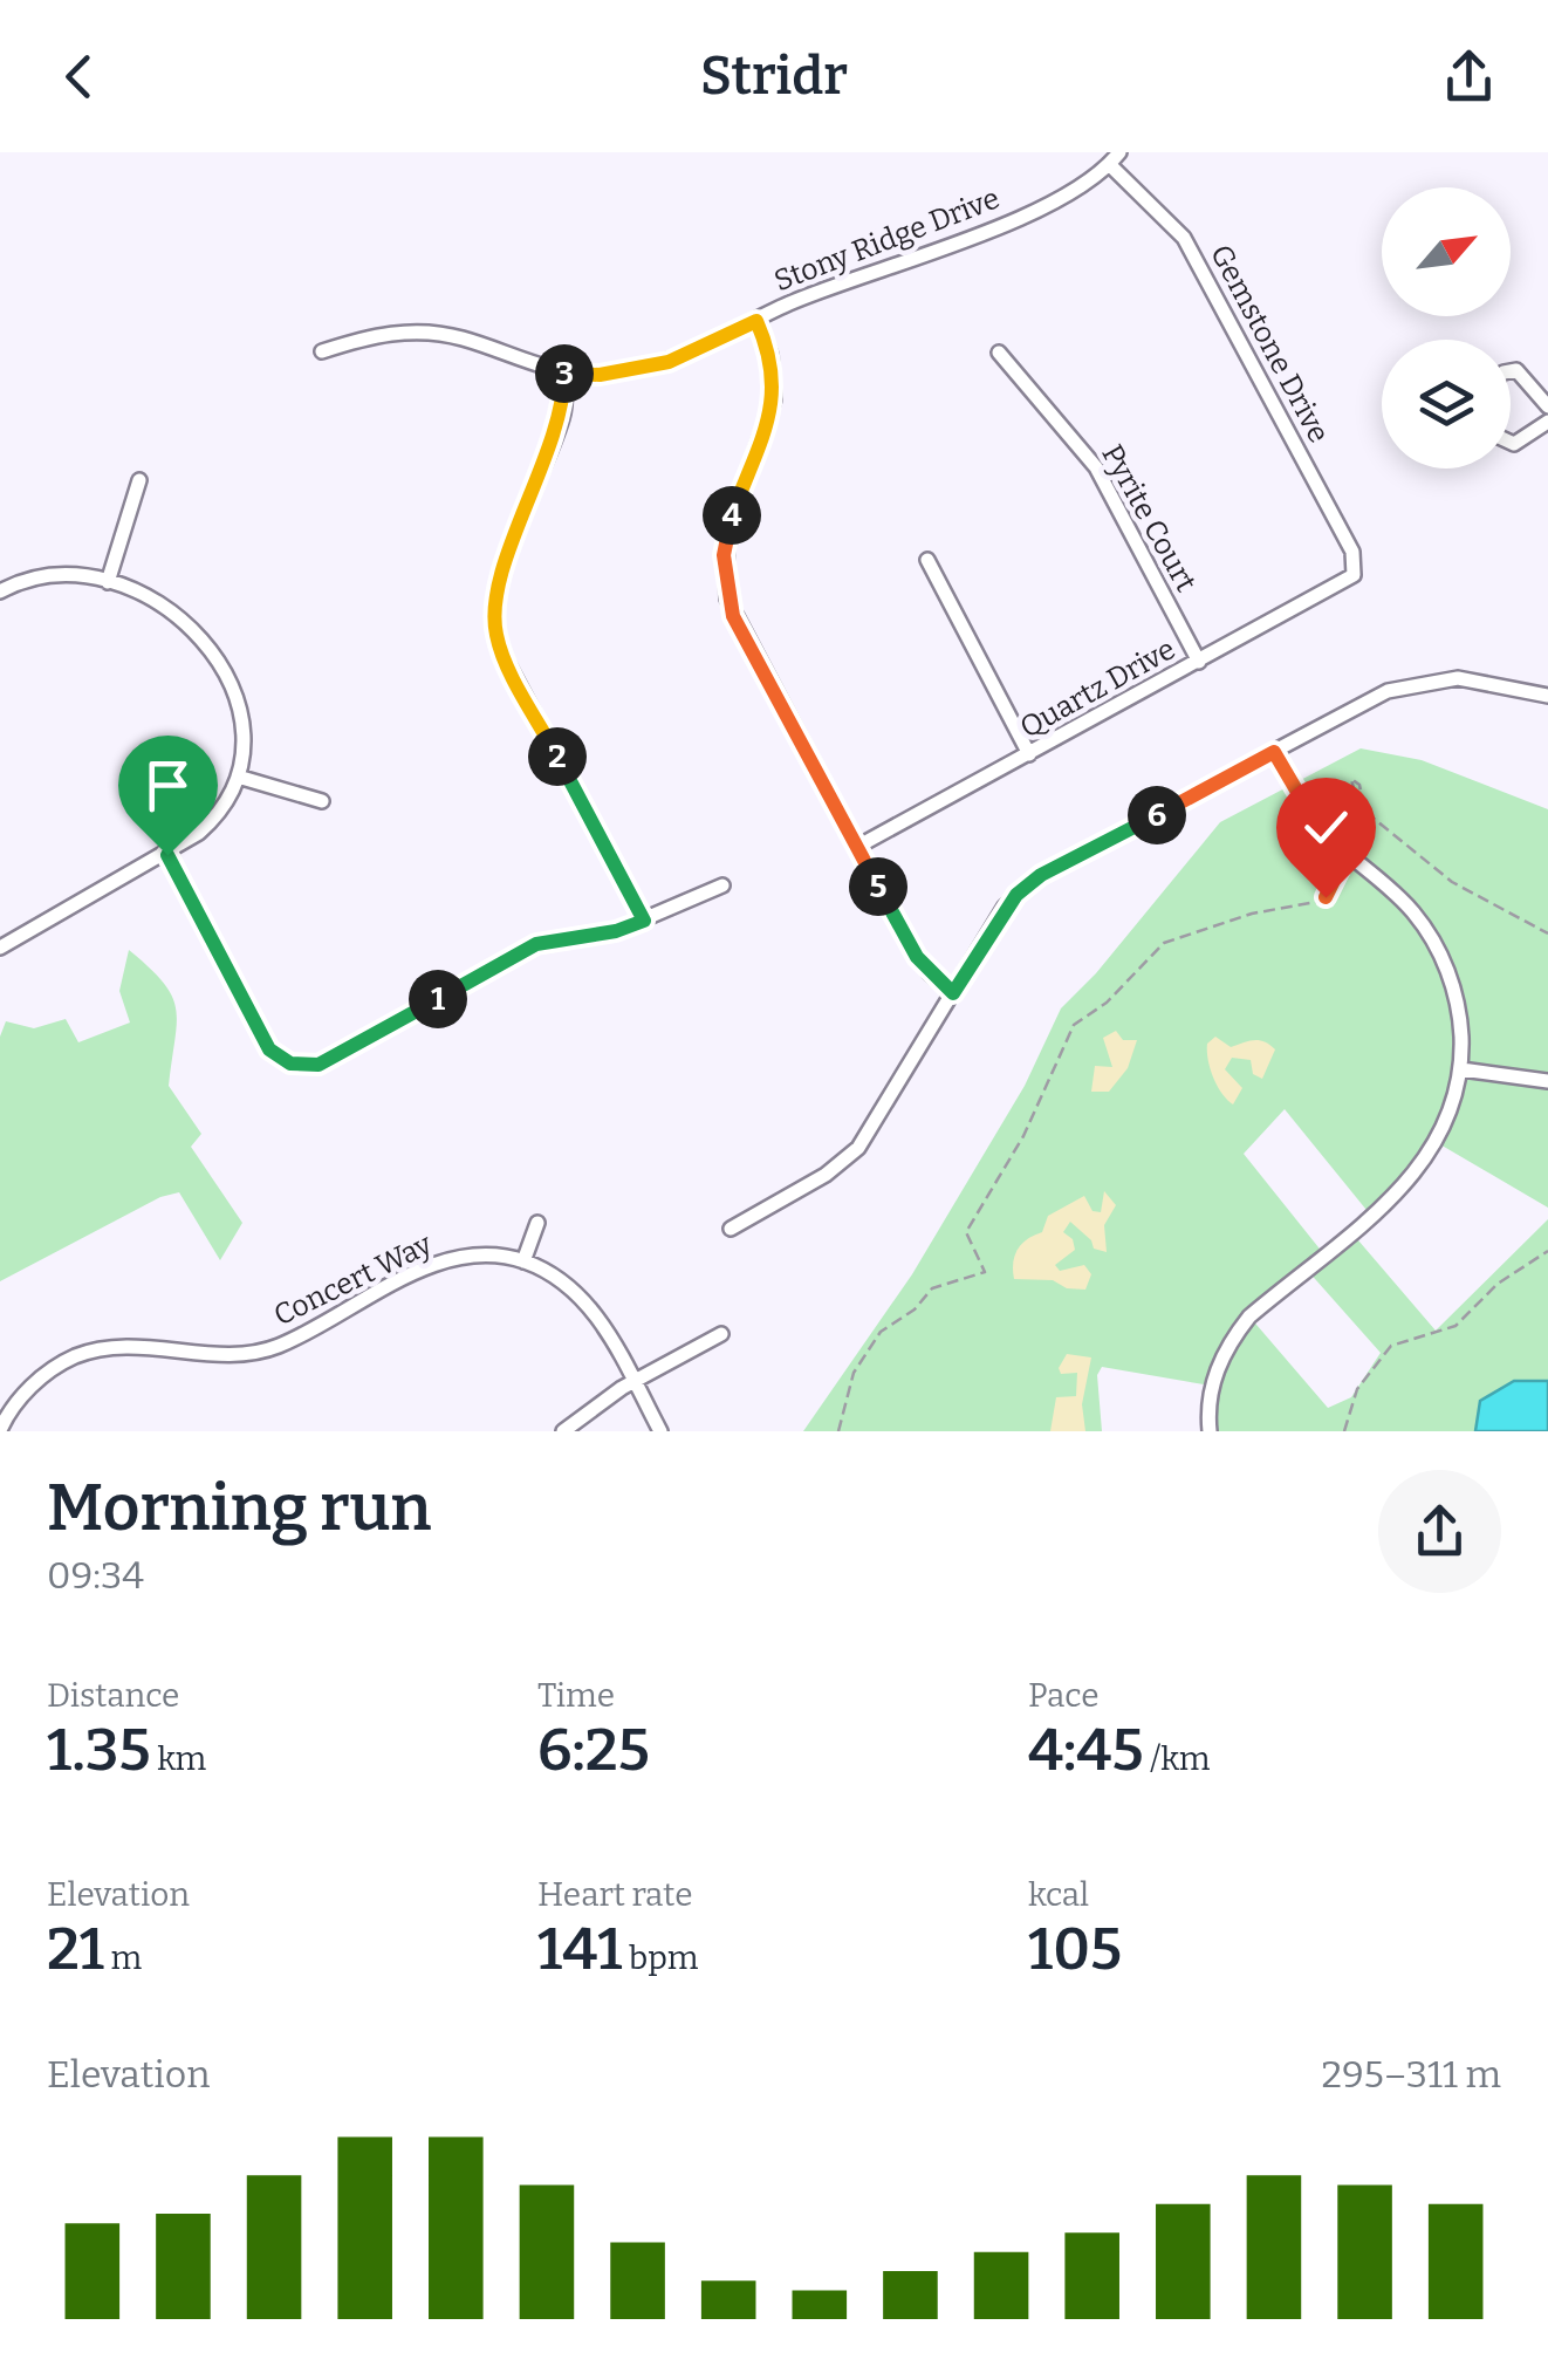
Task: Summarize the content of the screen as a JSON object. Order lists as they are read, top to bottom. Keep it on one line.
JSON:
{"streets":{"street":["Stony Ridge Drive","Gemstone Drive","Pyrite Court","Quartz Drive","Concert Way"]},"crossings":[["Stony Ridge Drive","Gemstone Drive"],["Gemstone Drive","Quartz Drive"],["Pyrite Court","Quartz Drive"]],"north":"top right","page":{"header":"Stridr","pins":["3","4","2","6","5","1"],"heading":["Morning run","09:34"],"stats":[["Distance","1.35 km"],["Time","6:25"],["Pace","4:45 /km"],["Elevation","21 m"],["Heart rate","141 bpm"],["kcal","105"]],"chart":["Elevation","295–311 m"]}}
